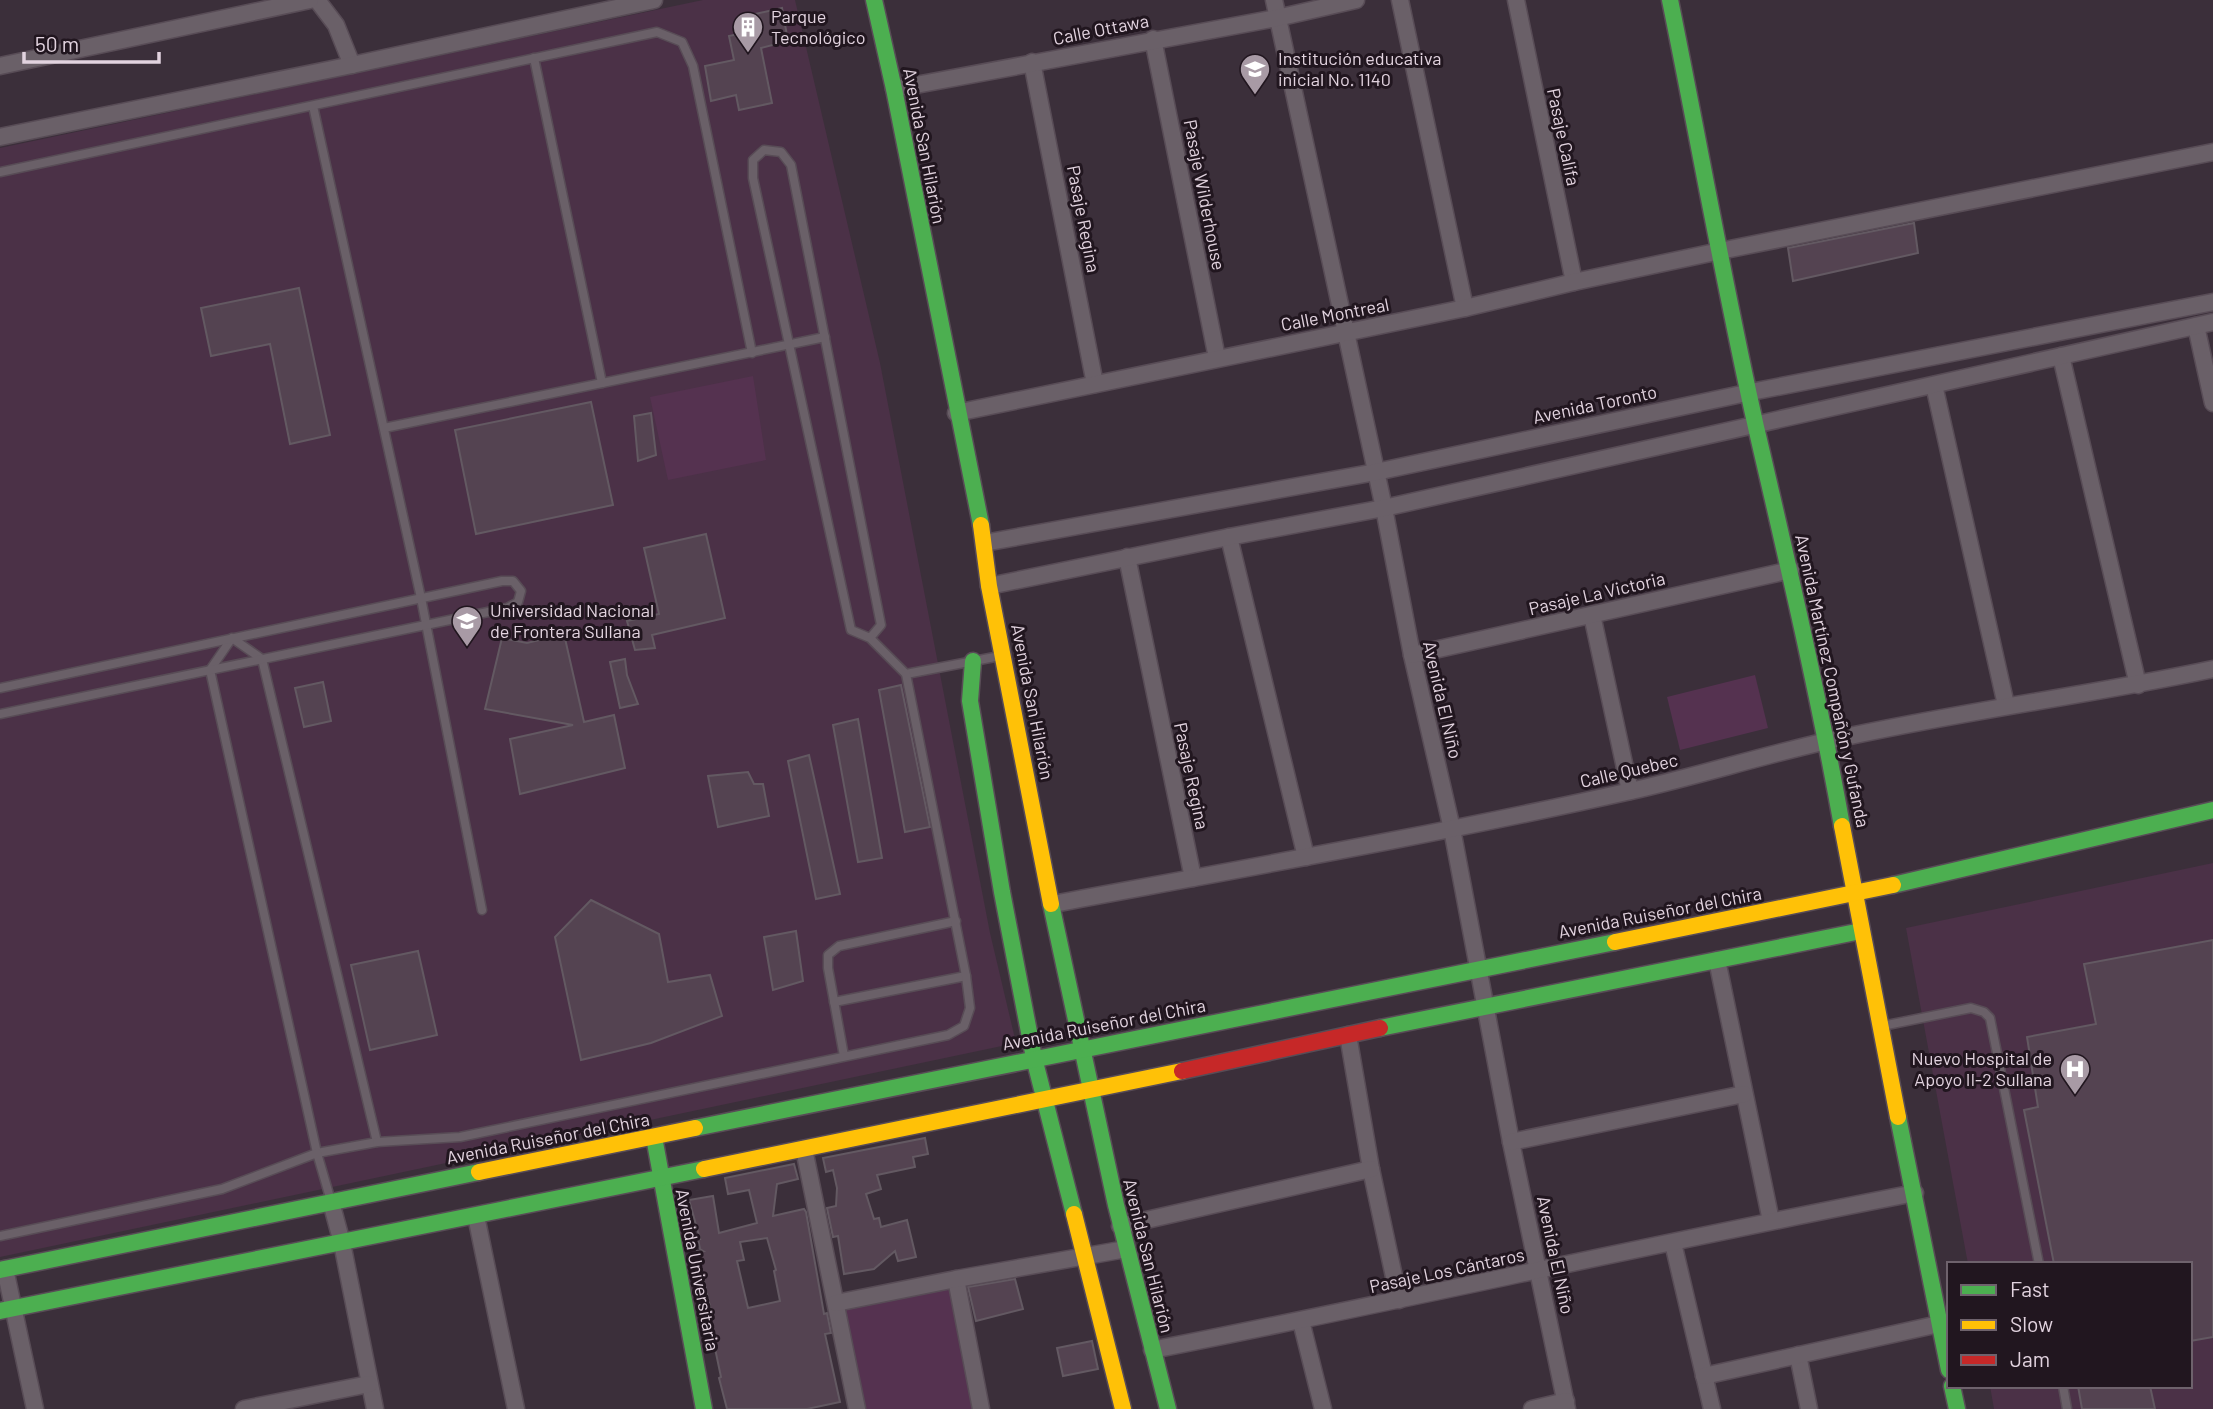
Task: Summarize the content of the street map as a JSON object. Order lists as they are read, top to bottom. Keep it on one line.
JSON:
{"streets":{"street":["Calle Ottawa","Pasaje Califa","Avenida San Hilarión","Pasaje Wilderhouse","Pasaje Regina","Calle Montreal","Avenida Toronto","Pasaje La Victoria","Avenida Martínez Compañón y Gufanda","Avenida El Niño","Calle Quebec","Avenida Ruiseñor del Chira","Avenida Universitaria","Pasaje Los Cántaros"]},"crossings":[["Calle Ottawa","Avenida San Hilarión"],["Calle Ottawa","Pasaje Wilderhouse"],["Calle Ottawa","Pasaje Regina"],["Calle Ottawa","Avenida El Niño"],["Pasaje Califa","Calle Montreal"],["Avenida San Hilarión","Calle Montreal"],["Avenida San Hilarión","Avenida Toronto"],["Avenida San Hilarión","Calle Quebec"],["Avenida San Hilarión","Avenida Ruiseñor del Chira"],["Avenida San Hilarión","Pasaje Los Cántaros"],["Pasaje Wilderhouse","Calle Montreal"],["Pasaje Regina","Calle Montreal"],["Pasaje Regina","Calle Quebec"],["Calle Montreal","Avenida Martínez Compañón y Gufanda"],["Calle Montreal","Avenida El Niño"],["Avenida Toronto","Avenida Martínez Compañón y Gufanda"],["Avenida Toronto","Avenida El Niño"],["Pasaje La Victoria","Avenida Martínez Compañón y Gufanda"],["Pasaje La Victoria","Avenida El Niño"],["Avenida Martínez Compañón y Gufanda","Calle Quebec"],["Avenida Martínez Compañón y Gufanda","Avenida Ruiseñor del Chira"],["Avenida Martínez Compañón y Gufanda","Pasaje Los Cántaros"],["Avenida El Niño","Calle Quebec"],["Avenida El Niño","Avenida Ruiseñor del Chira"],["Avenida El Niño","Pasaje Los Cántaros"],["Avenida Ruiseñor del Chira","Avenida Universitaria"]],"places":{"building":["Parque Tecnológico"],"school or university":["Institución educativa inicial No. 1140","Universidad Nacional de Frontera Sullana"],"hospital":["Nuevo Hospital de Apoyo II-2 Sullana"]},"legend":["Fast","Slow","Jam"],"scale_bar":"50 m"}
